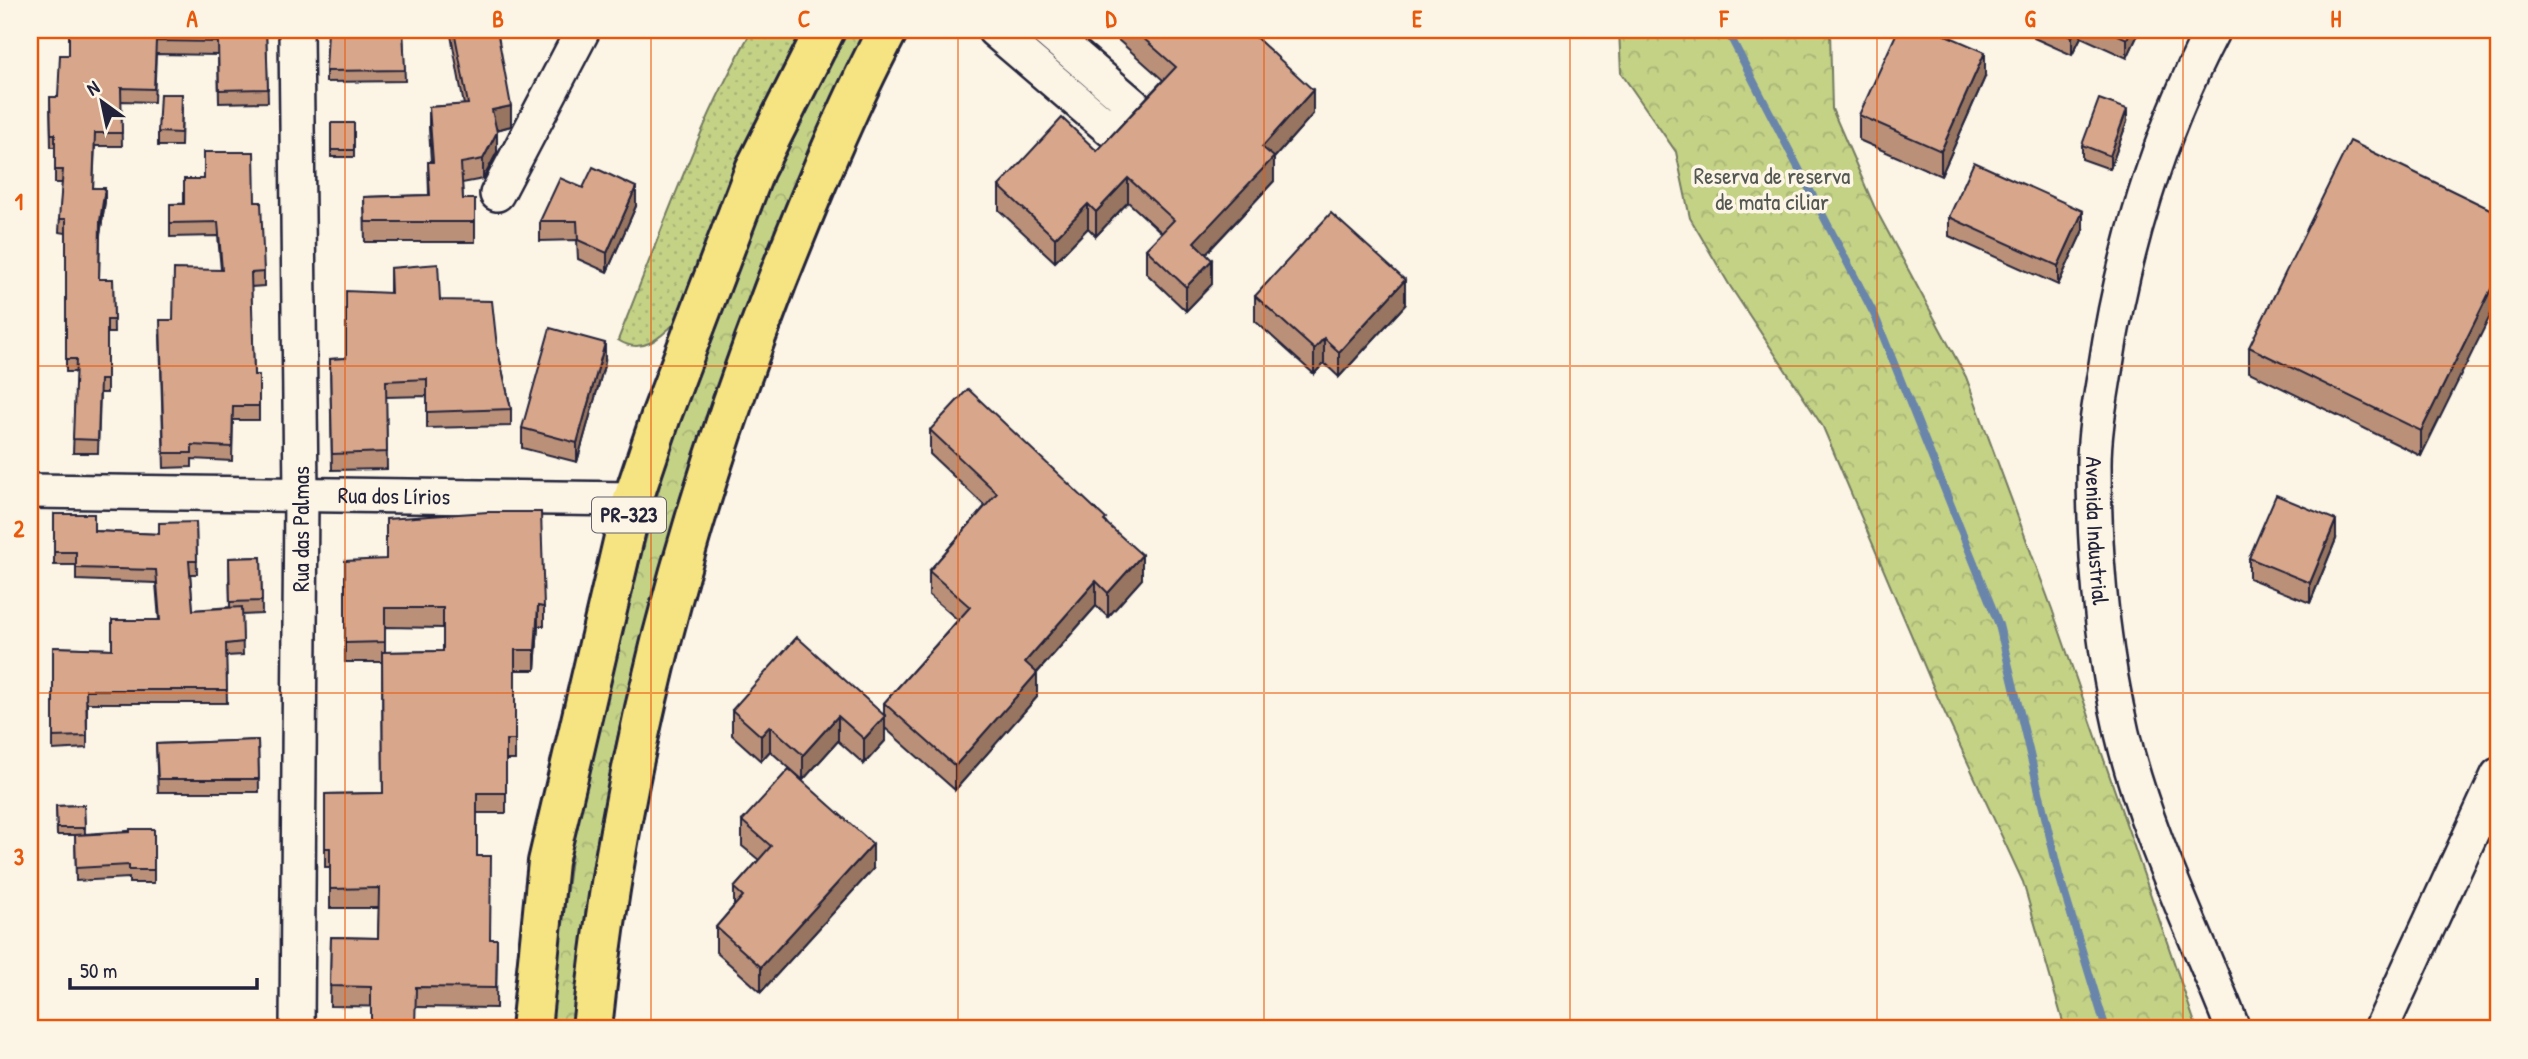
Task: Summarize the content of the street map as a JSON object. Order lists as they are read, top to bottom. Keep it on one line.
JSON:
{"streets":{"highway":["PR-323"],"street":["Rua dos Lírios","Rua das Palmas","Avenida Industrial"]},"crossings":[["Rua dos Lírios","PR-323"],["Rua dos Lírios","Rua das Palmas"]],"parks":["Reserva de reserva de mata ciliar"],"scale_bar":"50 m","north":"top left","grid":{"columns":["A","B","C","D","E","F","G","H"],"rows":["1","2","3"]}}
